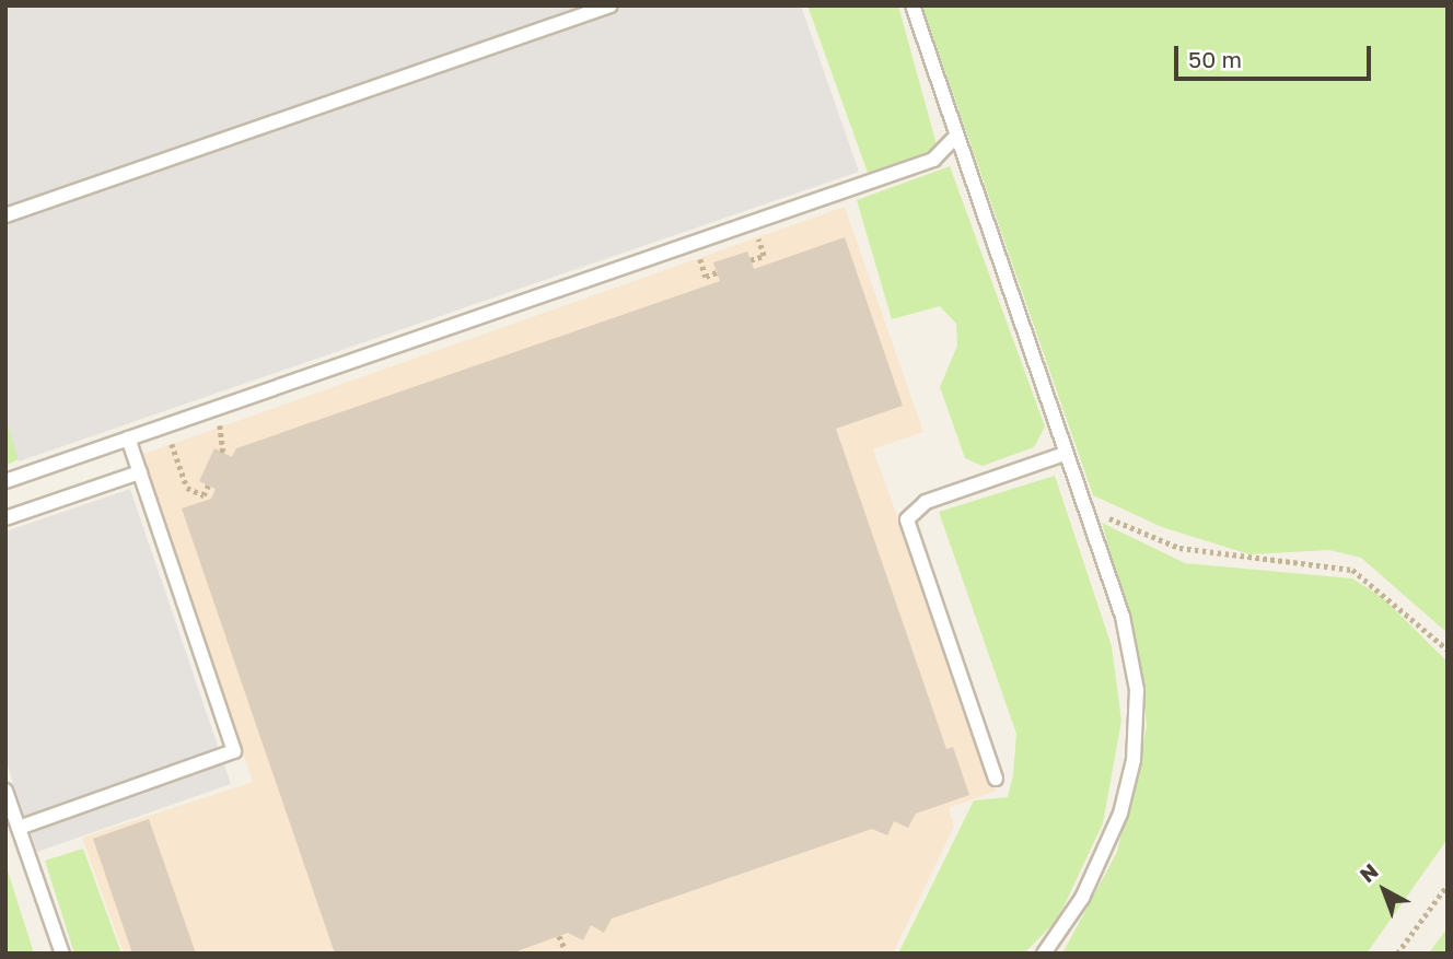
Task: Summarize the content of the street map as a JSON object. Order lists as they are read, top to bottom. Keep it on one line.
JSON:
{"scale_bar":"50 m","north":"top left"}
